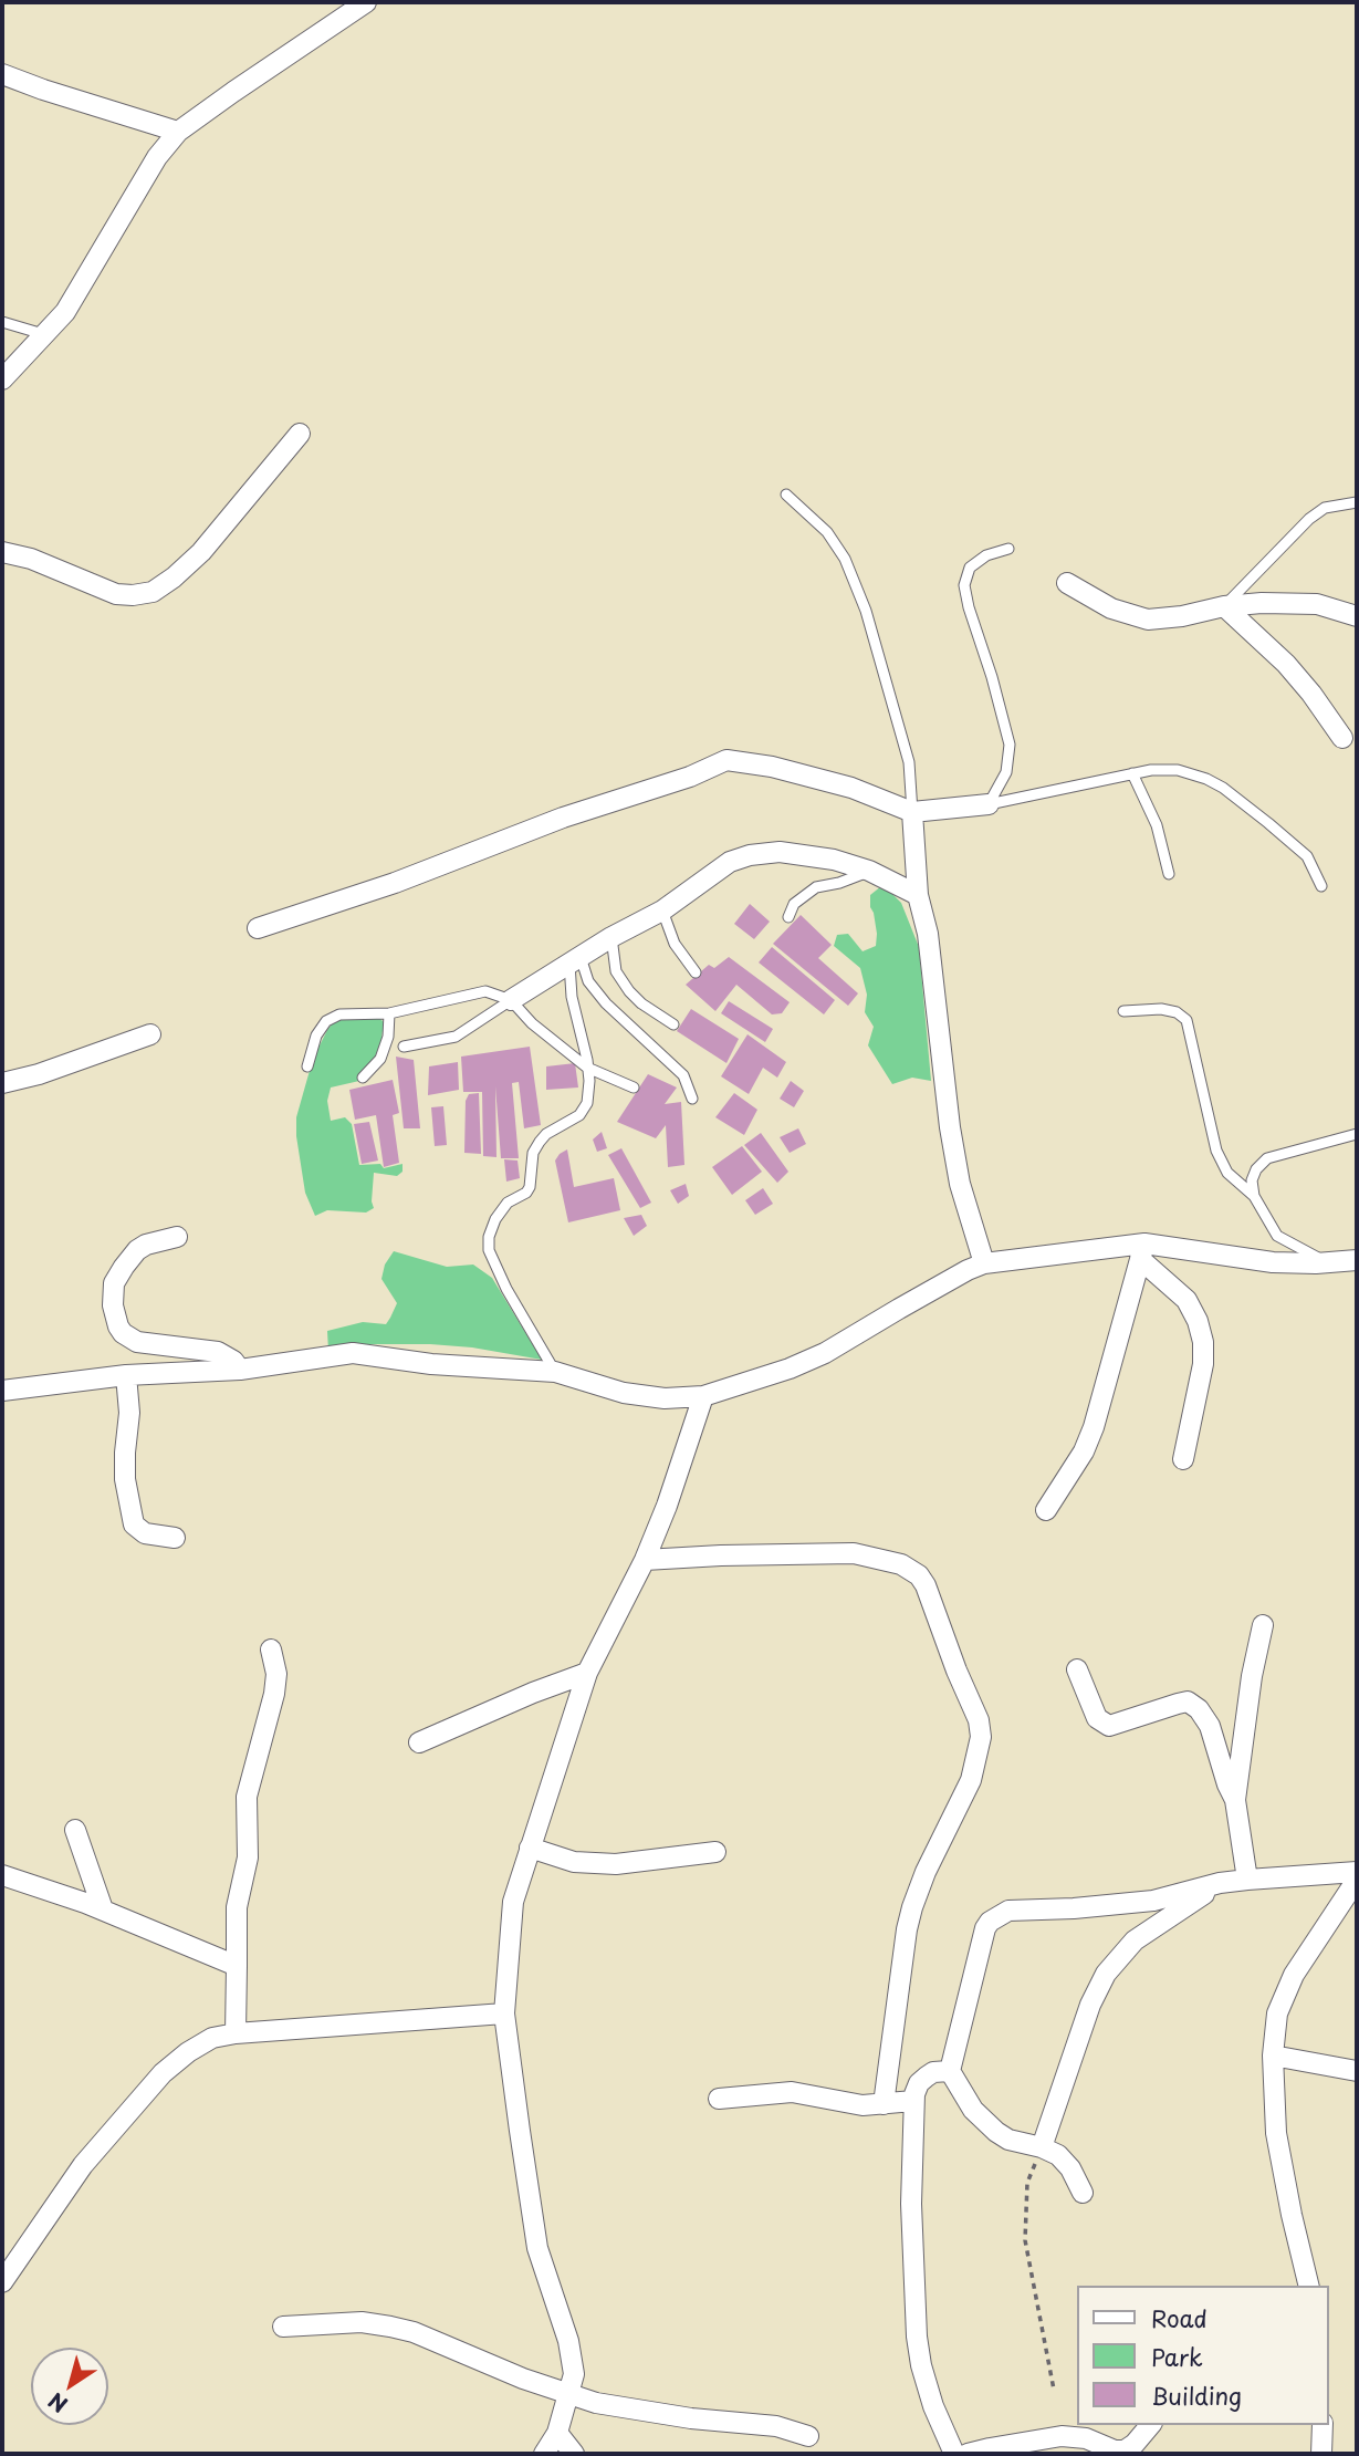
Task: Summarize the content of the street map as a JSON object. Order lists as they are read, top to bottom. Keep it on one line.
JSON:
{"legend":["Road","Park","Building"],"north":"bottom left"}
